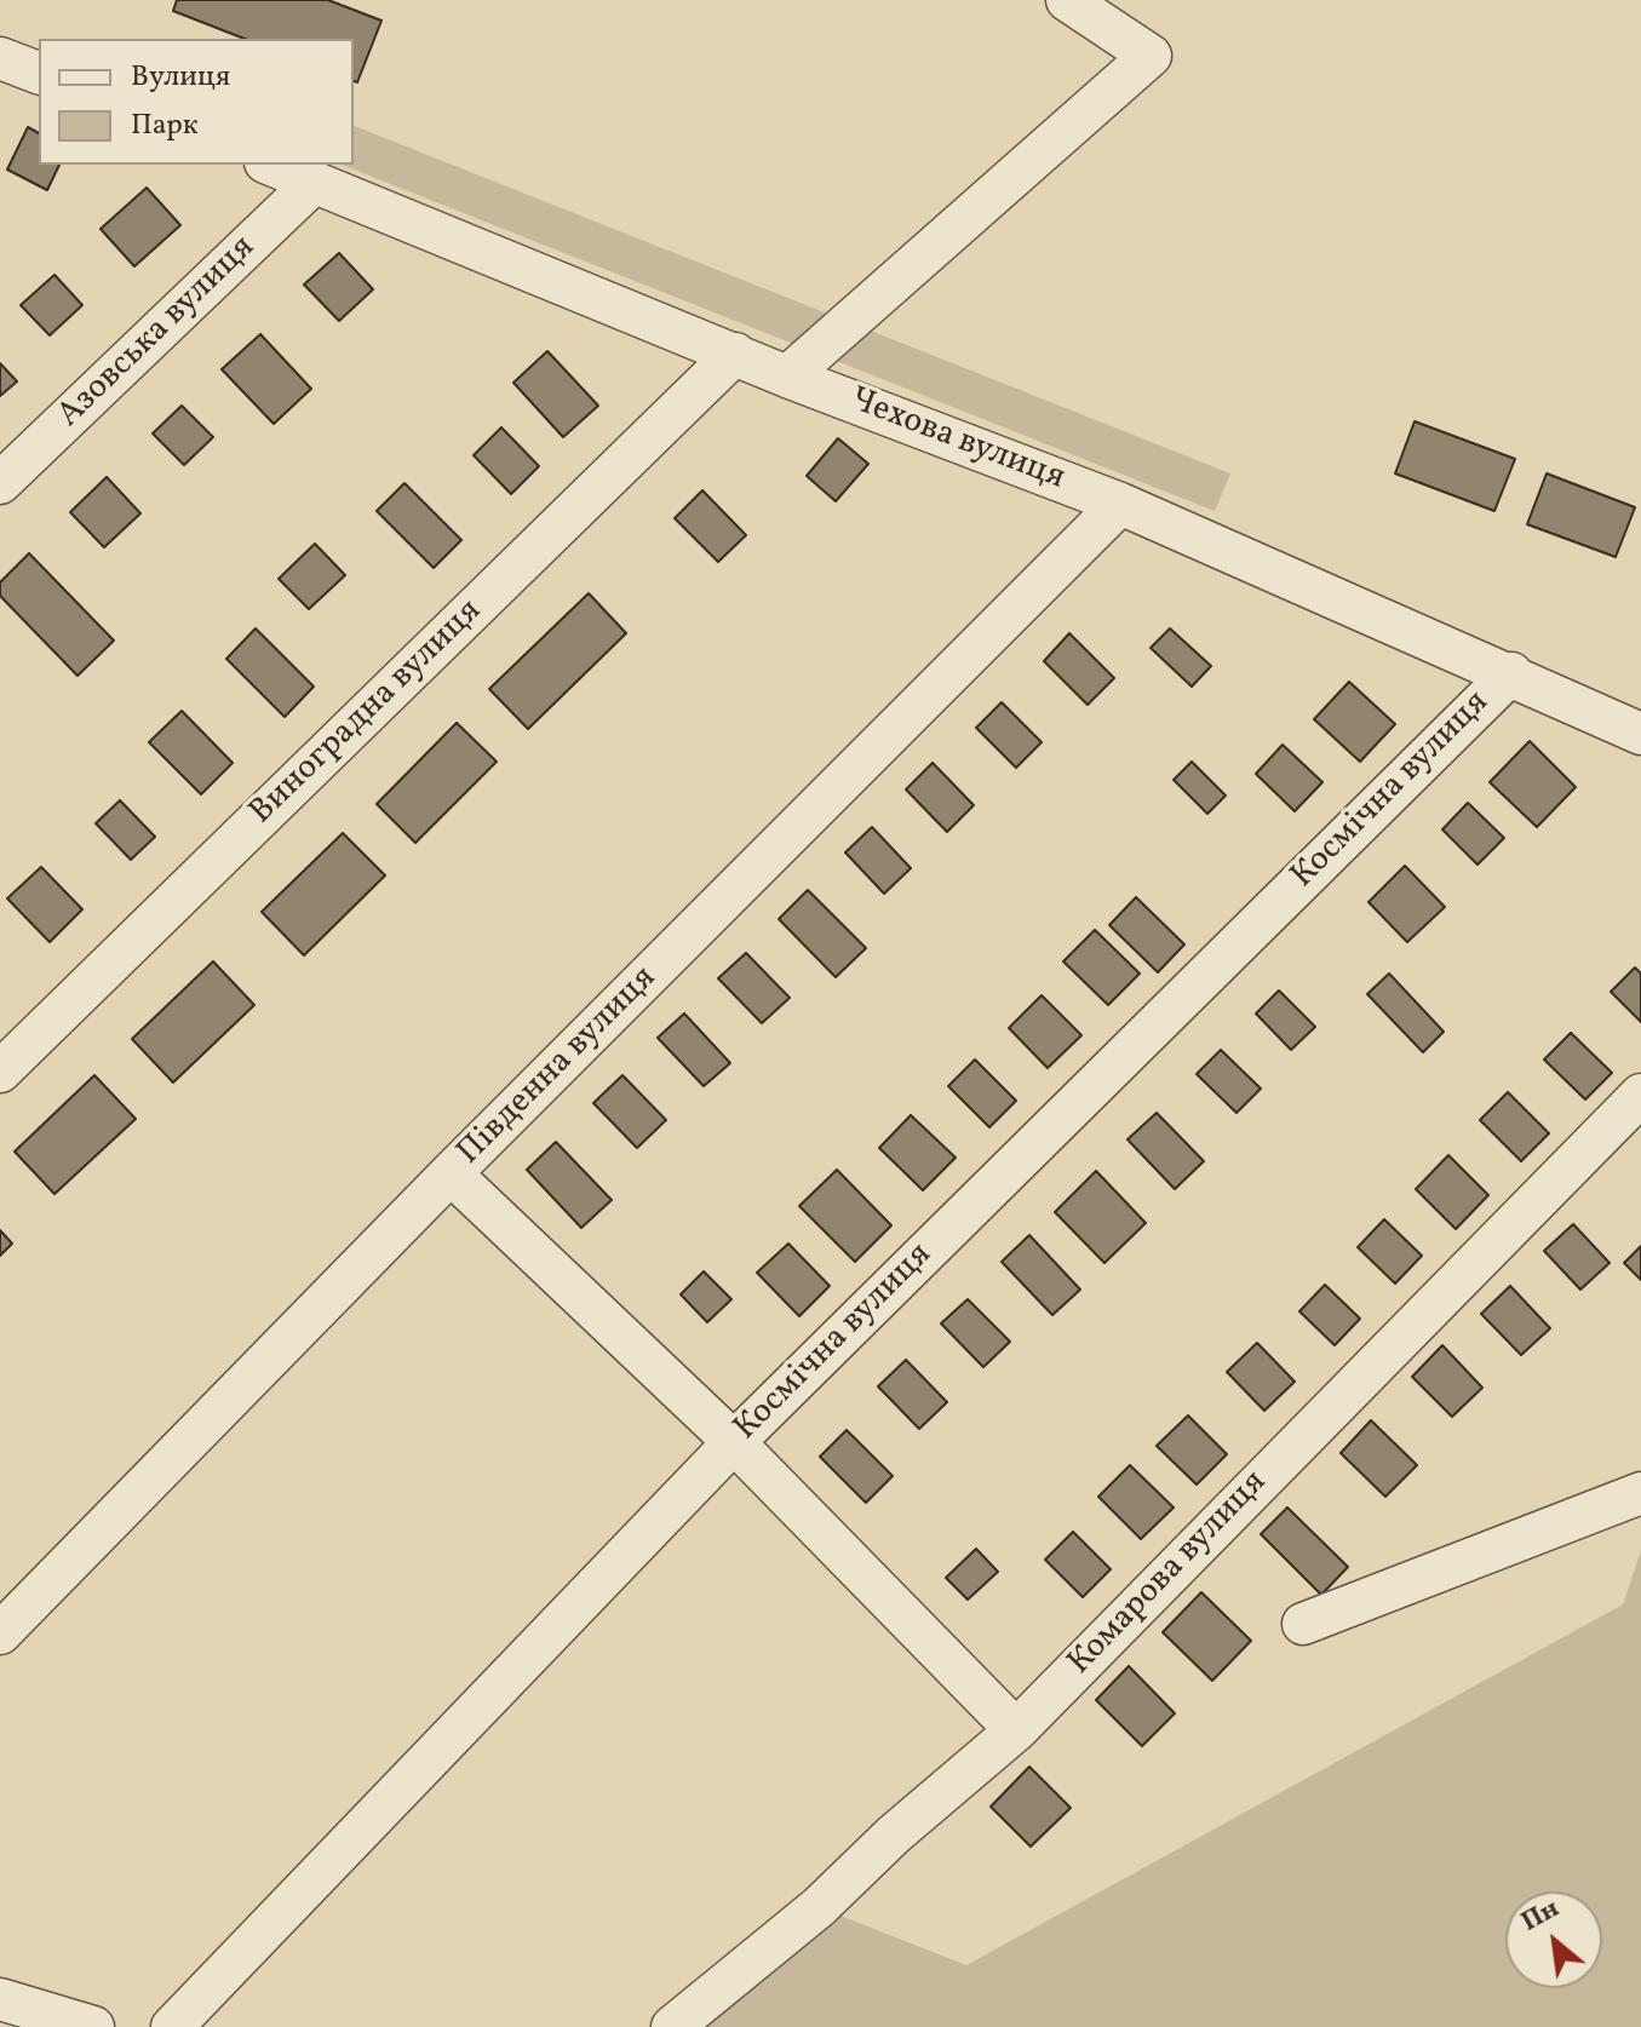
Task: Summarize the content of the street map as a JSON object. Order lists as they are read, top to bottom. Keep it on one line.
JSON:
{"streets":{"street":["Азовська вулиця","Чехова вулиця","Виноградна вулиця","Космічна вулиця","Південна вулиця","Комарова вулиця"]},"crossings":[["Азовська вулиця","Чехова вулиця"],["Чехова вулиця","Виноградна вулиця"],["Чехова вулиця","Космічна вулиця"],["Чехова вулиця","Південна вулиця"]],"legend":["Вулиця","Парк"],"north":"top left"}
